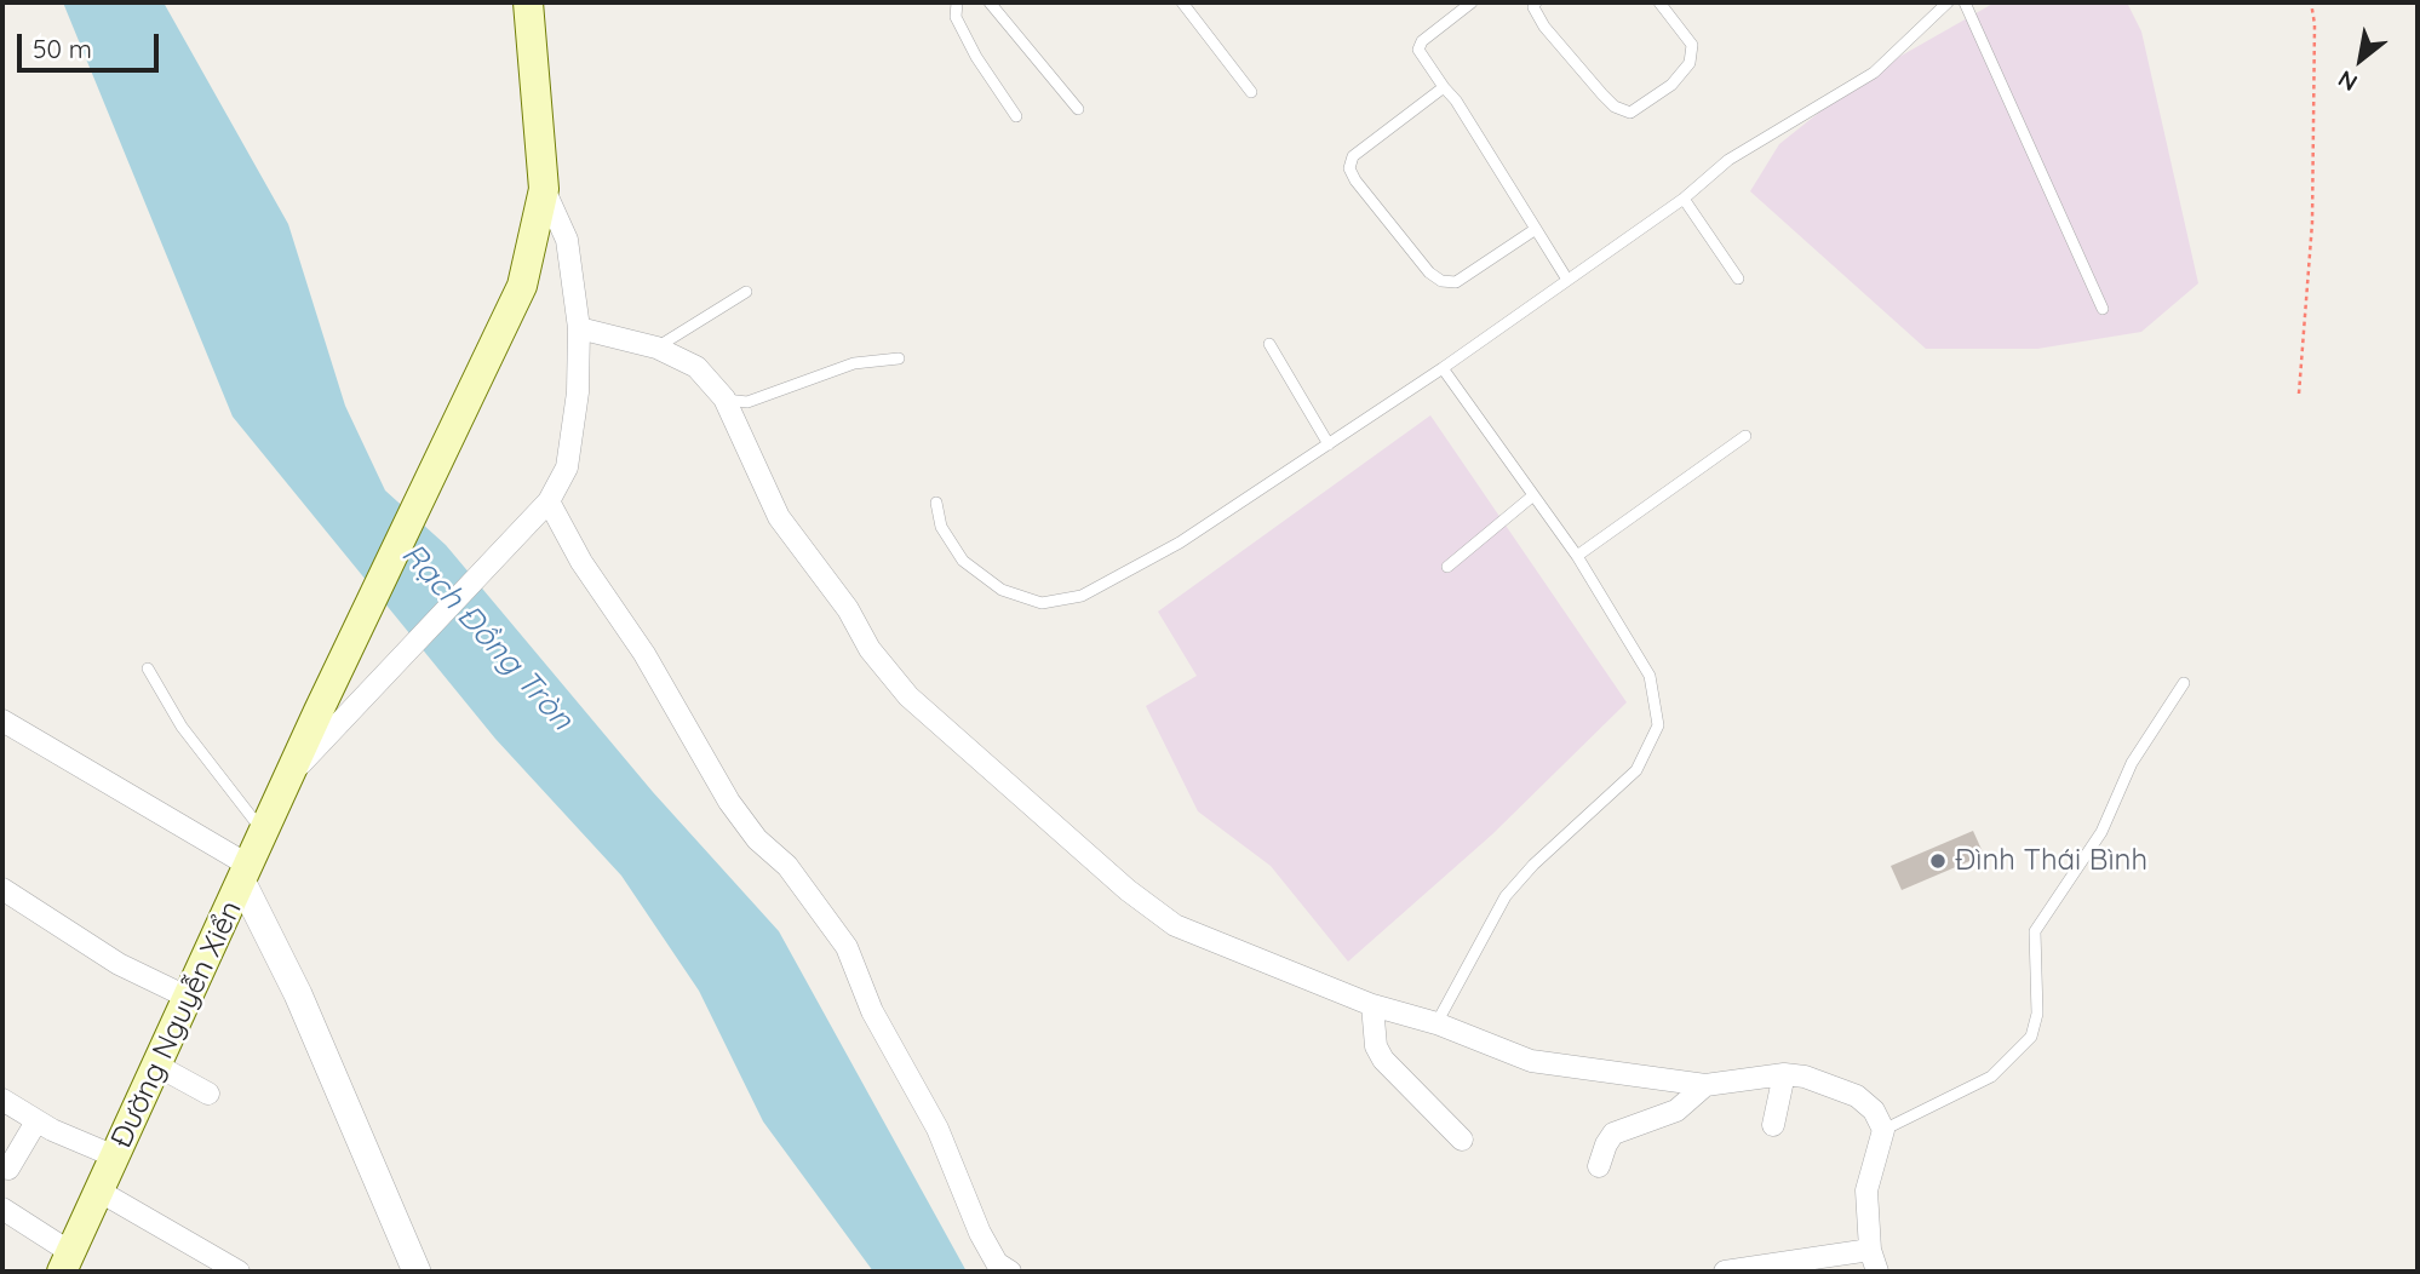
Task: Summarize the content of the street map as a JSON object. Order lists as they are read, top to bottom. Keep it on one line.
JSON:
{"streets":{"main road":["Đường Nguyễn Xiển"]},"water":["Rạch Đồng Tròn"],"places":["Đình Thái Bình"],"scale_bar":"50 m","north":"bottom left"}
